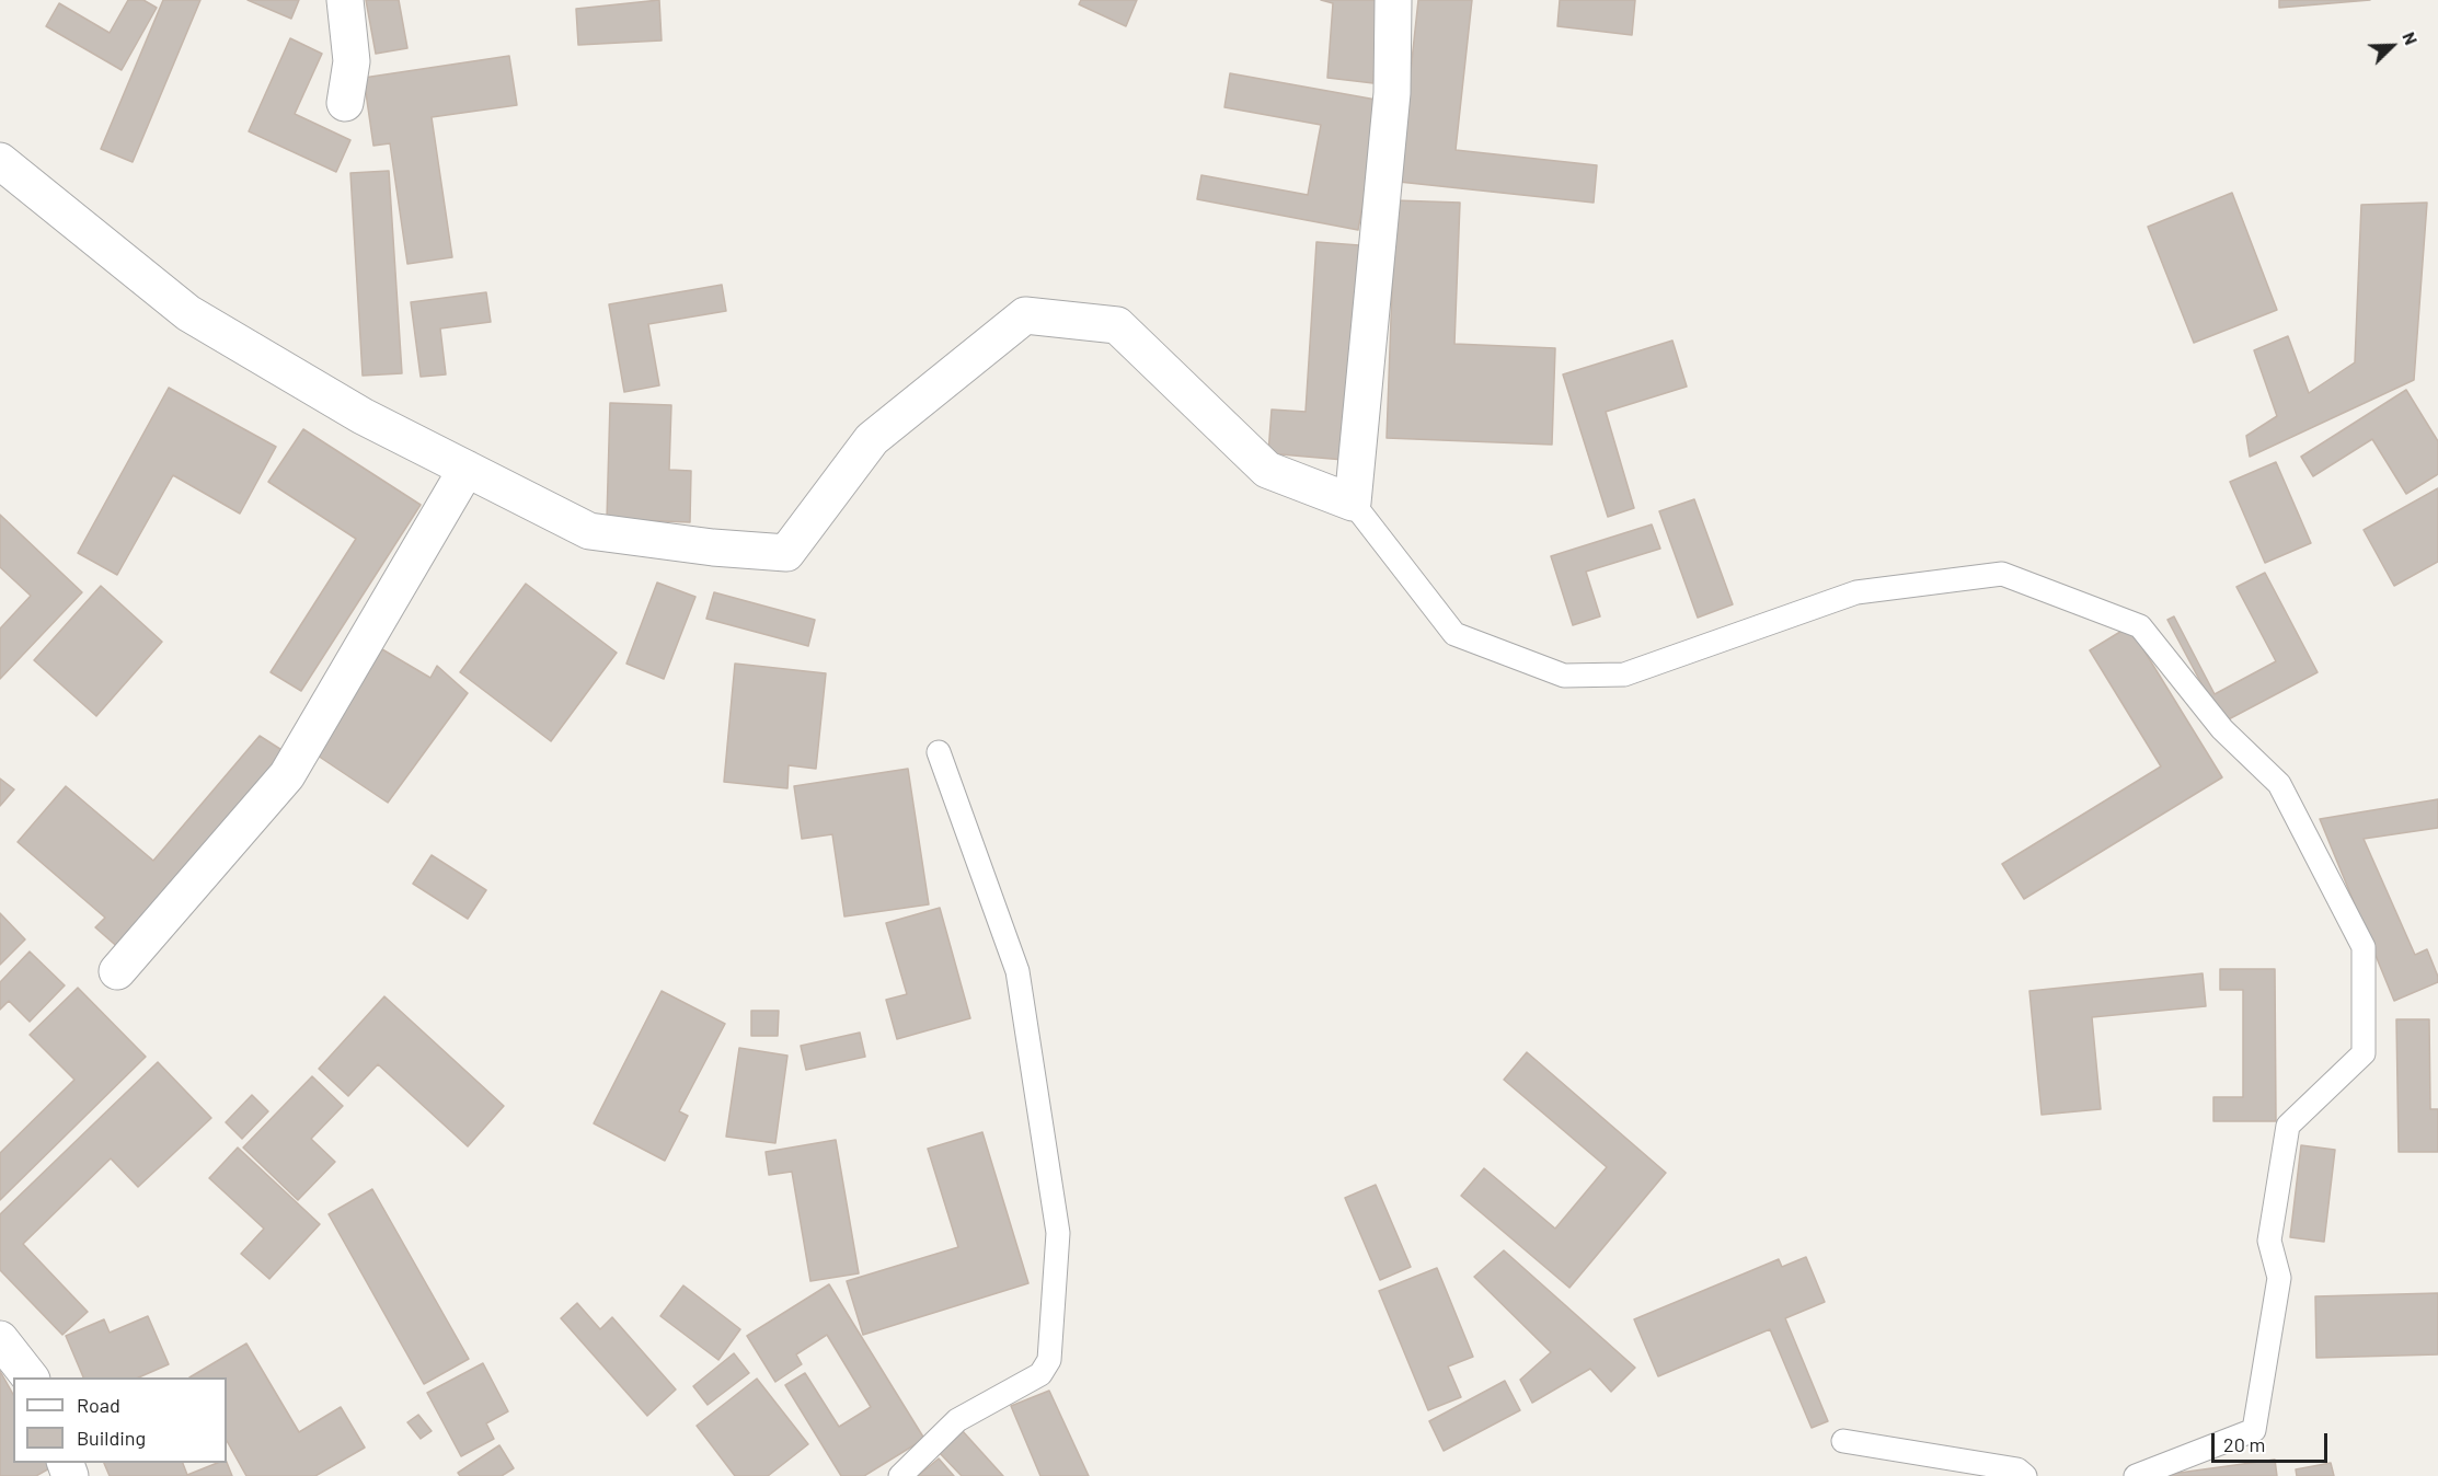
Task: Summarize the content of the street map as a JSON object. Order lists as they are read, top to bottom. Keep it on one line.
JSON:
{"legend":["Road","Building"],"scale_bar":"20 m","north":"top right"}
